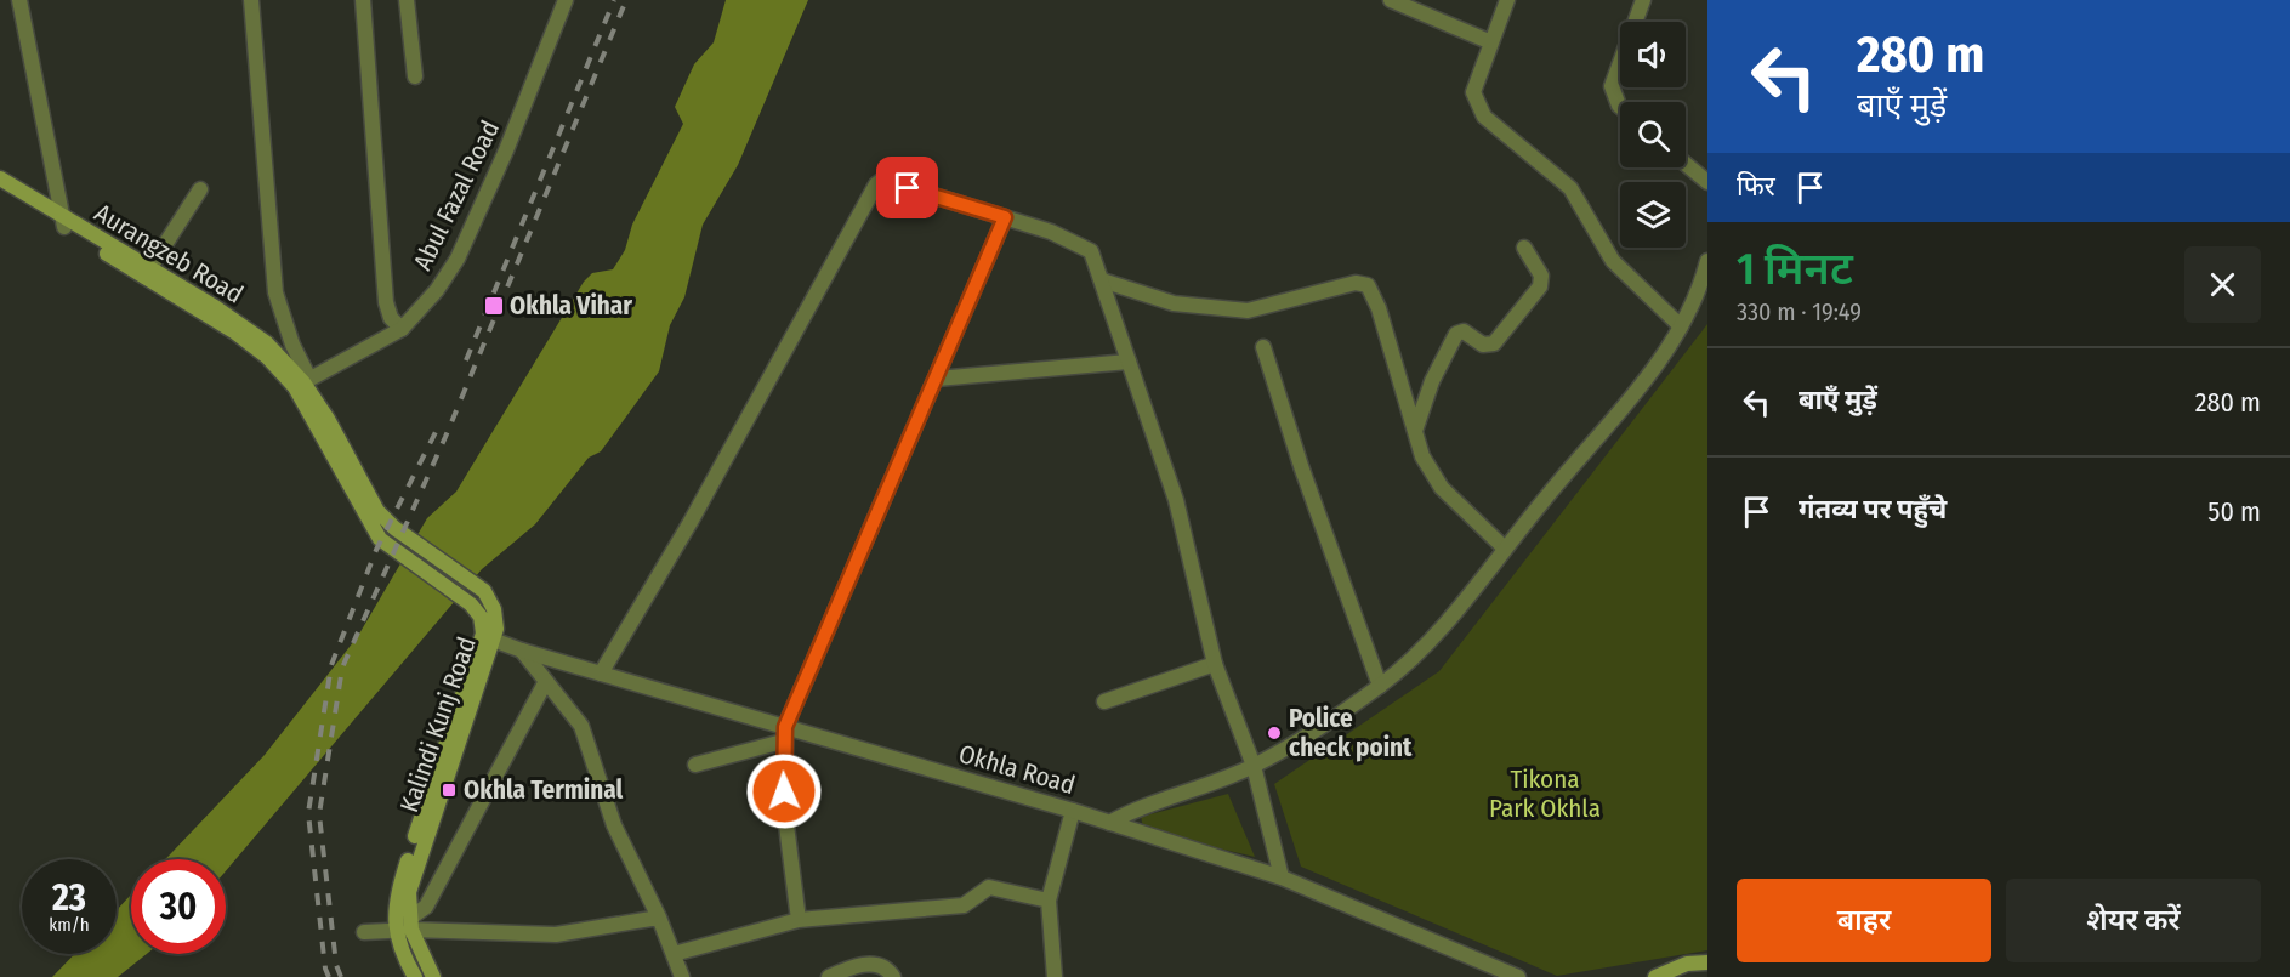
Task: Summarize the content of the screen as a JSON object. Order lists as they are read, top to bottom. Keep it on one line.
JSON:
{"streets":{"main road":["Aurangzeb Road","Kalindi Kunj Road"],"street":["Abul Fazal Road","Okhla Road"]},"crossings":[["Abul Fazal Road","Aurangzeb Road"],["Abul Fazal Road","Kalindi Kunj Road"],["Aurangzeb Road","Kalindi Kunj Road"],["Kalindi Kunj Road","Okhla Road"]],"parks":["Tikona Park Okhla"],"places":{"transit":["Okhla Vihar","Okhla Terminal"],"other":["Police check point"]},"page":{"turn":["280 m","बाएँ मुड़ें"],"then":"फिर","heading":["1 मिनट","330 m · 19:49"],"list":[{"name":"बाएँ मुड़ें","value":"280 m"},{"name":"गंतव्य पर पहुँचे","value":"50 m"}],"speed":"23 km/h","limit":"30","buttons":["बाहर","शेयर करें"]}}
